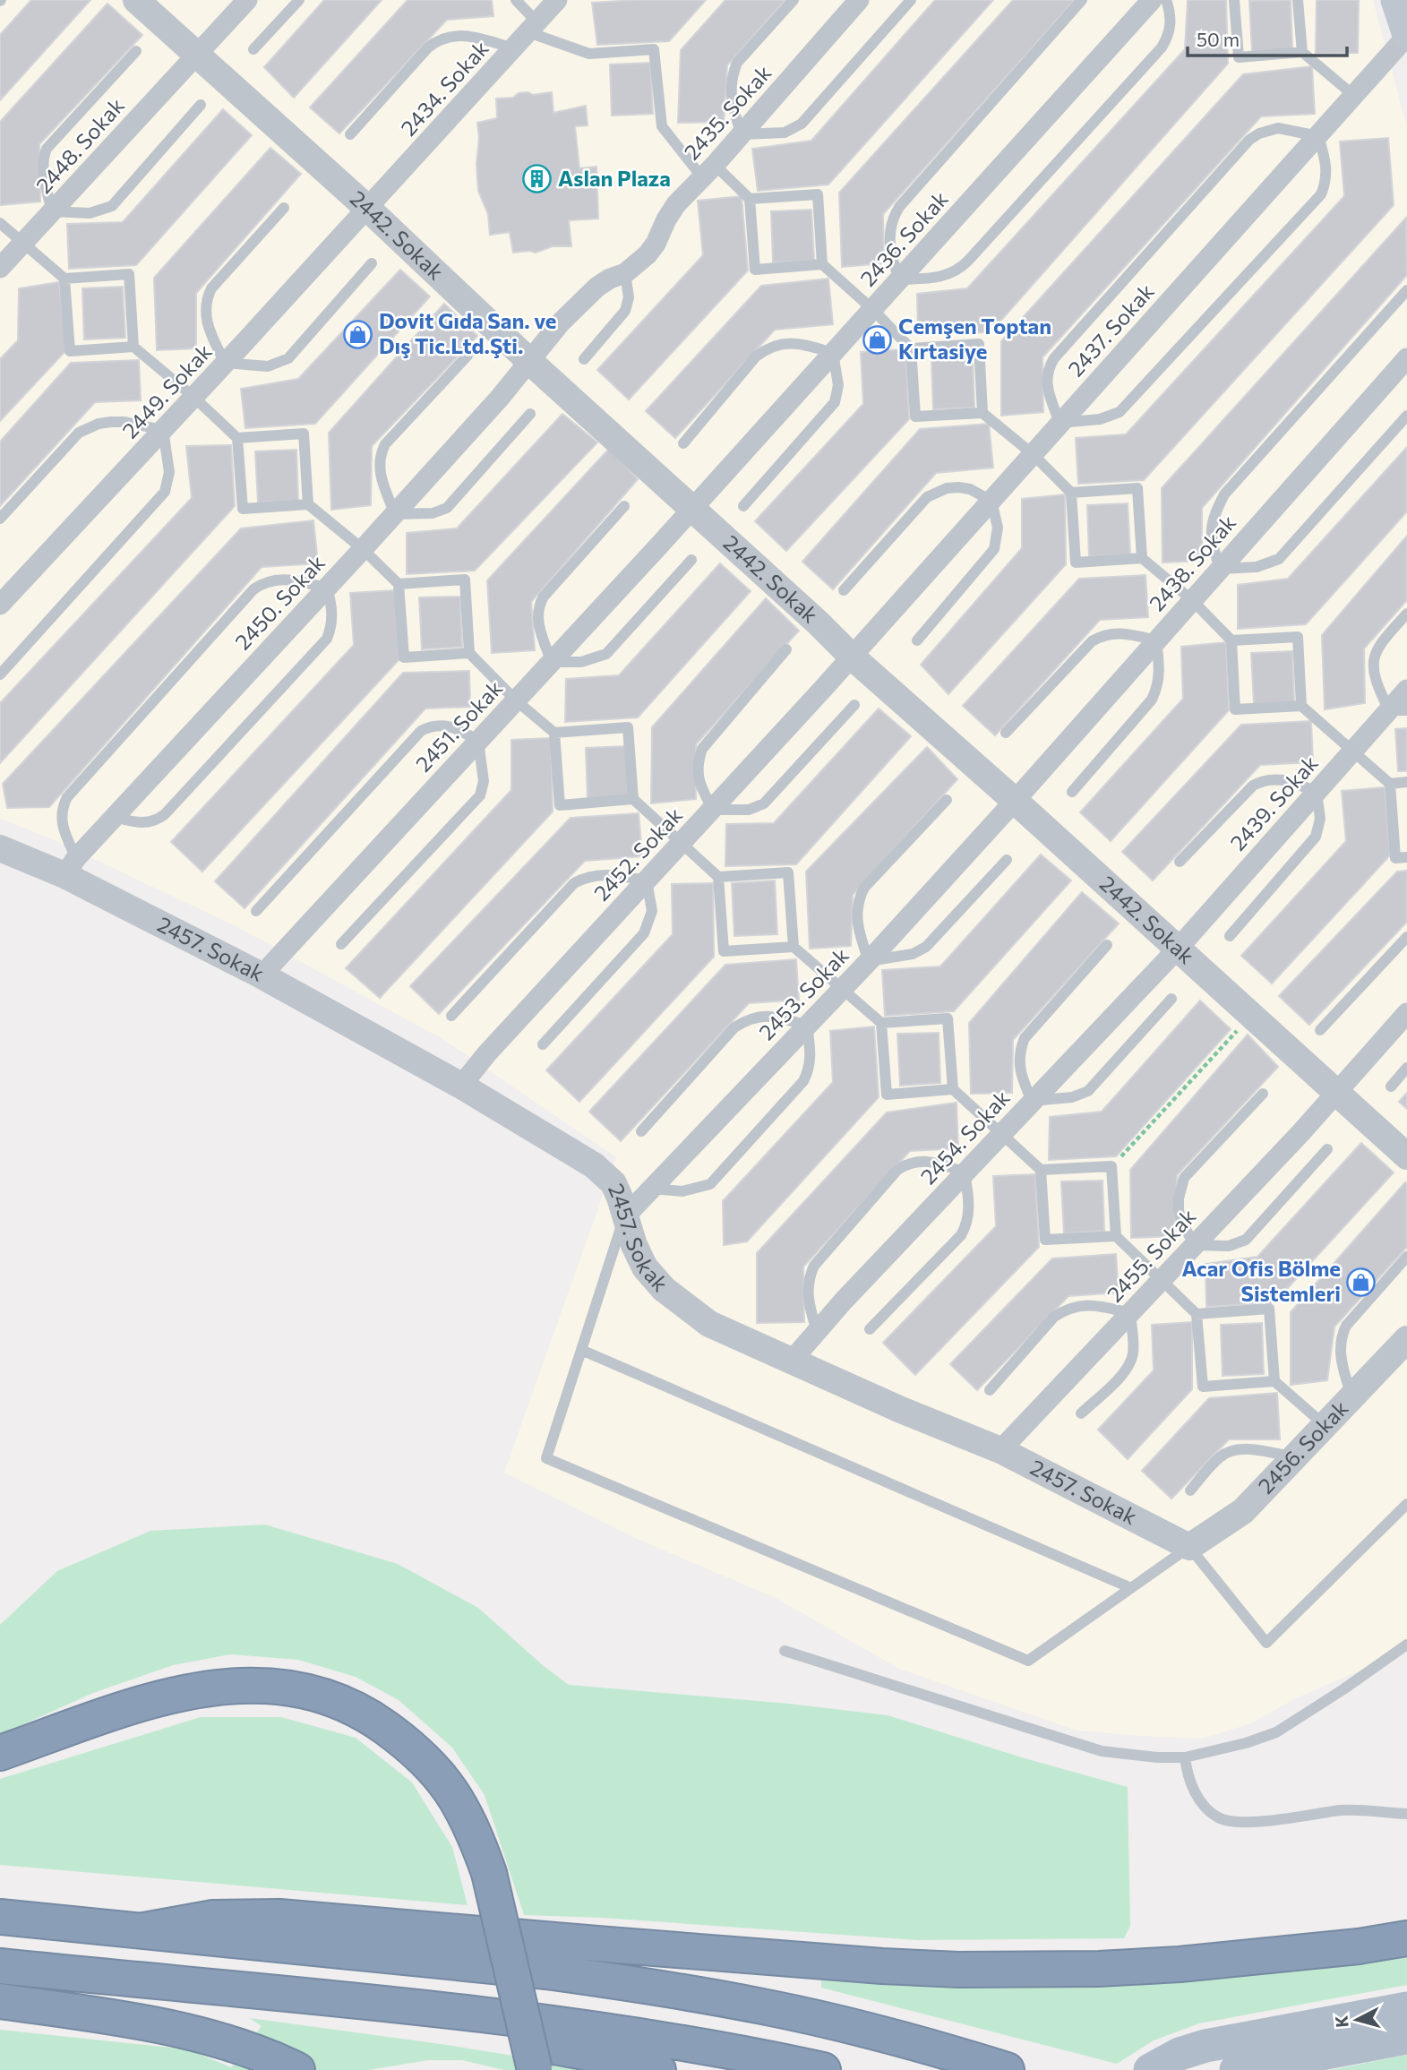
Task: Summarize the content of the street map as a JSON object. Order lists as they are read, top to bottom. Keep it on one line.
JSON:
{"streets":{"street":["2434. Sokak","2435. Sokak","2448. Sokak","2442. Sokak","2436. Sokak","2437. Sokak","2449. Sokak","2438. Sokak","2450. Sokak","2451. Sokak","2439. Sokak","2452. Sokak","2457. Sokak","2453. Sokak","2454. Sokak","2455. Sokak","2456. Sokak"]},"crossings":[["2434. Sokak","2442. Sokak"],["2434. Sokak","2449. Sokak"],["2435. Sokak","2442. Sokak"],["2435. Sokak","2450. Sokak"],["2448. Sokak","2442. Sokak"],["2442. Sokak","2436. Sokak"],["2442. Sokak","2437. Sokak"],["2442. Sokak","2449. Sokak"],["2442. Sokak","2438. Sokak"],["2442. Sokak","2450. Sokak"],["2442. Sokak","2451. Sokak"],["2442. Sokak","2439. Sokak"],["2442. Sokak","2452. Sokak"],["2442. Sokak","2453. Sokak"],["2442. Sokak","2454. Sokak"],["2442. Sokak","2455. Sokak"],["2436. Sokak","2451. Sokak"],["2437. Sokak","2452. Sokak"],["2438. Sokak","2453. Sokak"],["2450. Sokak","2457. Sokak"],["2451. Sokak","2457. Sokak"],["2439. Sokak","2454. Sokak"],["2452. Sokak","2457. Sokak"],["2457. Sokak","2453. Sokak"],["2457. Sokak","2454. Sokak"],["2457. Sokak","2455. Sokak"],["2457. Sokak","2456. Sokak"]],"places":{"building":["Aslan Plaza"],"shop":["Dovit Gıda San. ve Dış Tic.Ltd.Şti.","Cemşen Toptan Kırtasiye","Acar Ofis Bölme Sistemleri"]},"scale_bar":"50 m","north":"left"}
